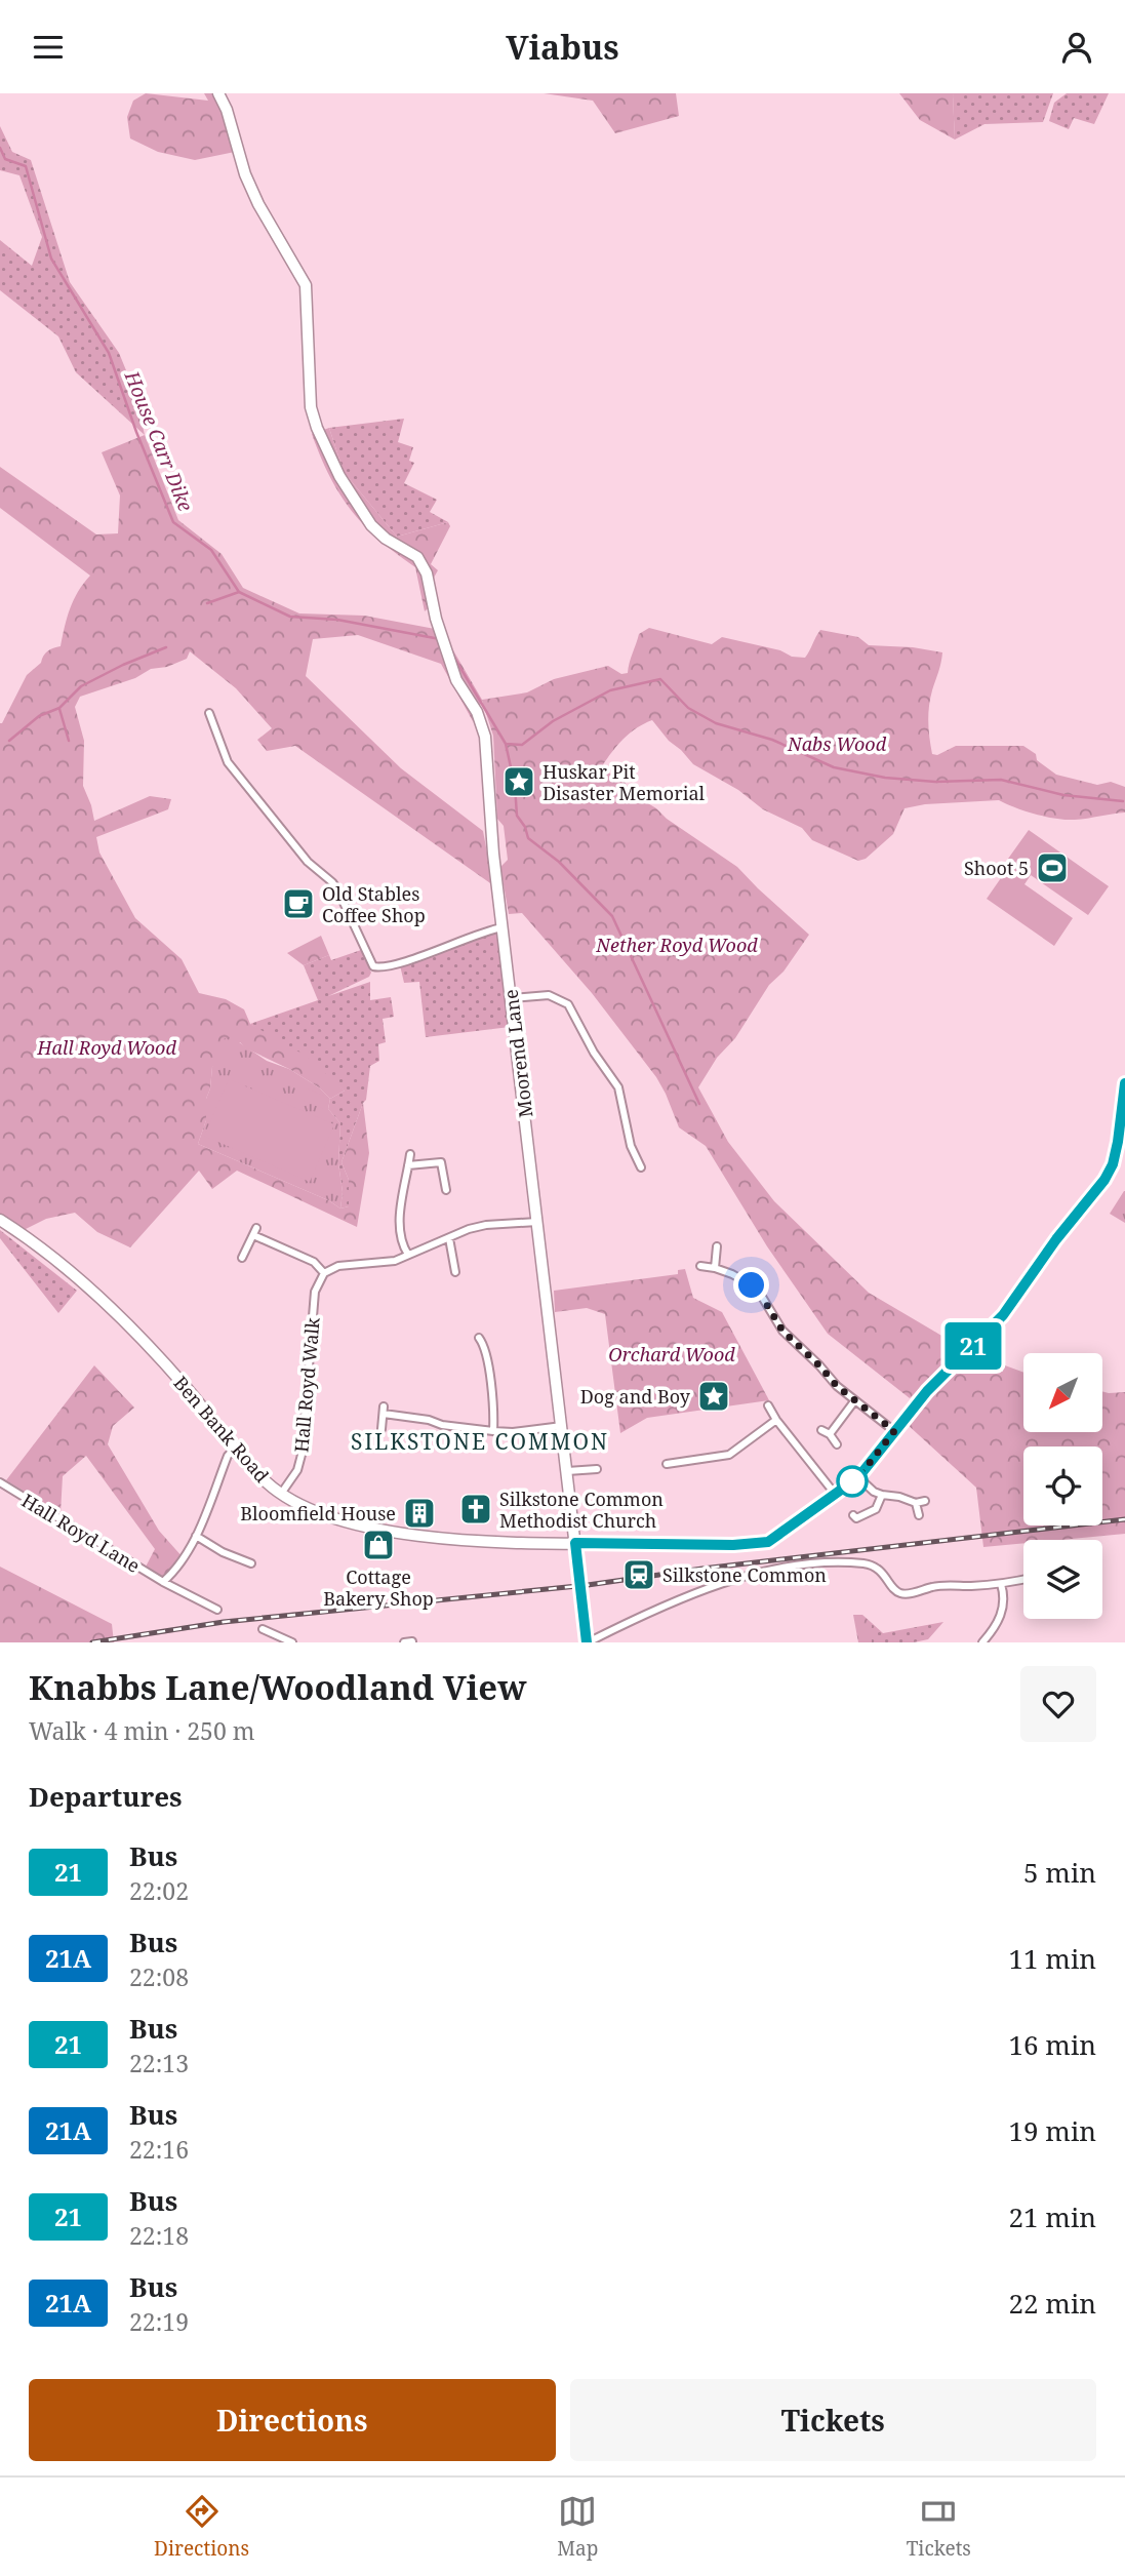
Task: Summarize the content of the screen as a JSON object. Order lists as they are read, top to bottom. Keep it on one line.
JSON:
{"streets":{"street":["Moorend Lane","Hall Royd Walk","Ben Bank Road","Hall Royd Lane"]},"crossings":[["Moorend Lane","Ben Bank Road"],["Hall Royd Walk","Ben Bank Road"]],"districts":["SILKSTONE COMMON"],"water":["House Carr Dike"],"parks":["Nabs Wood","Nether Royd Wood","Hall Royd Wood","Orchard Wood"],"places":{"place":["Huskar Pit Disaster Memorial","Dog and Boy"],"sports":["Shoot 5"],"cafe":["Old Stables Coffee Shop"],"church":["Silkstone Common Methodist Church"],"building":["Bloomfield House"],"shop":["Cottage Bakery Shop"],"station":["Silkstone Common"]},"lines":["bus line 21"],"north":"bottom left","page":{"header":"Viabus","on_map":"21","heading":[["Knabbs Lane/Woodland View","Walk · 4 min · 250 m"],"Departures"],"list":[{"mark":"21","name":"Bus","note":"22:02","value":"5 min"},{"mark":"21A","name":"Bus","note":"22:08","value":"11 min"},{"mark":"21","name":"Bus","note":"22:13","value":"16 min"},{"mark":"21A","name":"Bus","note":"22:16","value":"19 min"},{"mark":"21","name":"Bus","note":"22:18","value":"21 min"},{"mark":"21A","name":"Bus","note":"22:19","value":"22 min"}],"buttons":["Directions","Tickets"],"tabs":["Directions","Map","Tickets"]}}
